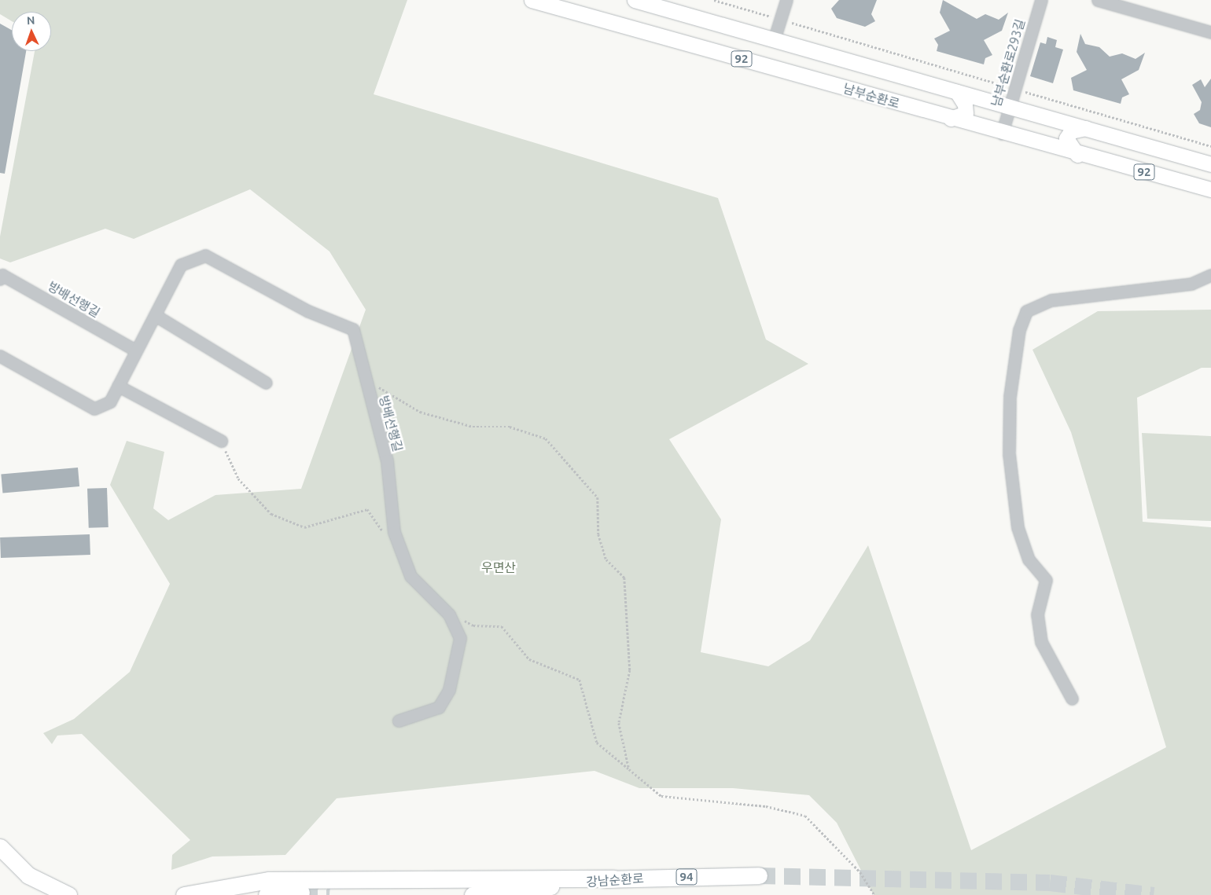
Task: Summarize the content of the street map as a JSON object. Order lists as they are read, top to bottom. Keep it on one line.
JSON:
{"streets":{"highway":["94","강남순환로"],"main road":["92","남부순환로"],"street":["남부순환로293길","방배선행길"]},"crossings":[["92","남부순환로293길"],["남부순환로293길","남부순환로"]],"parks":["우면산"],"north":"top"}
